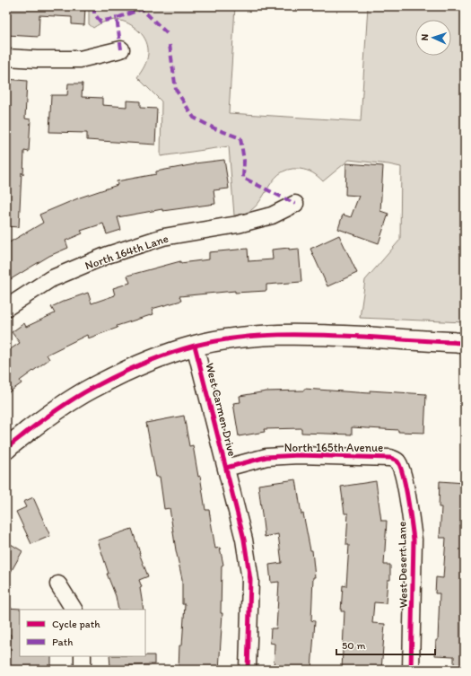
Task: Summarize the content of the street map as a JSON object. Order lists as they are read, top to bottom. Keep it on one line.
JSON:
{"streets":{"street":["North 164th Lane","West Carmen Drive","North 165th Avenue","West Desert Lane"]},"crossings":[["West Carmen Drive","North 165th Avenue"],["North 165th Avenue","West Desert Lane"]],"legend":["Cycle path","Path"],"scale_bar":"50 m","north":"left"}
